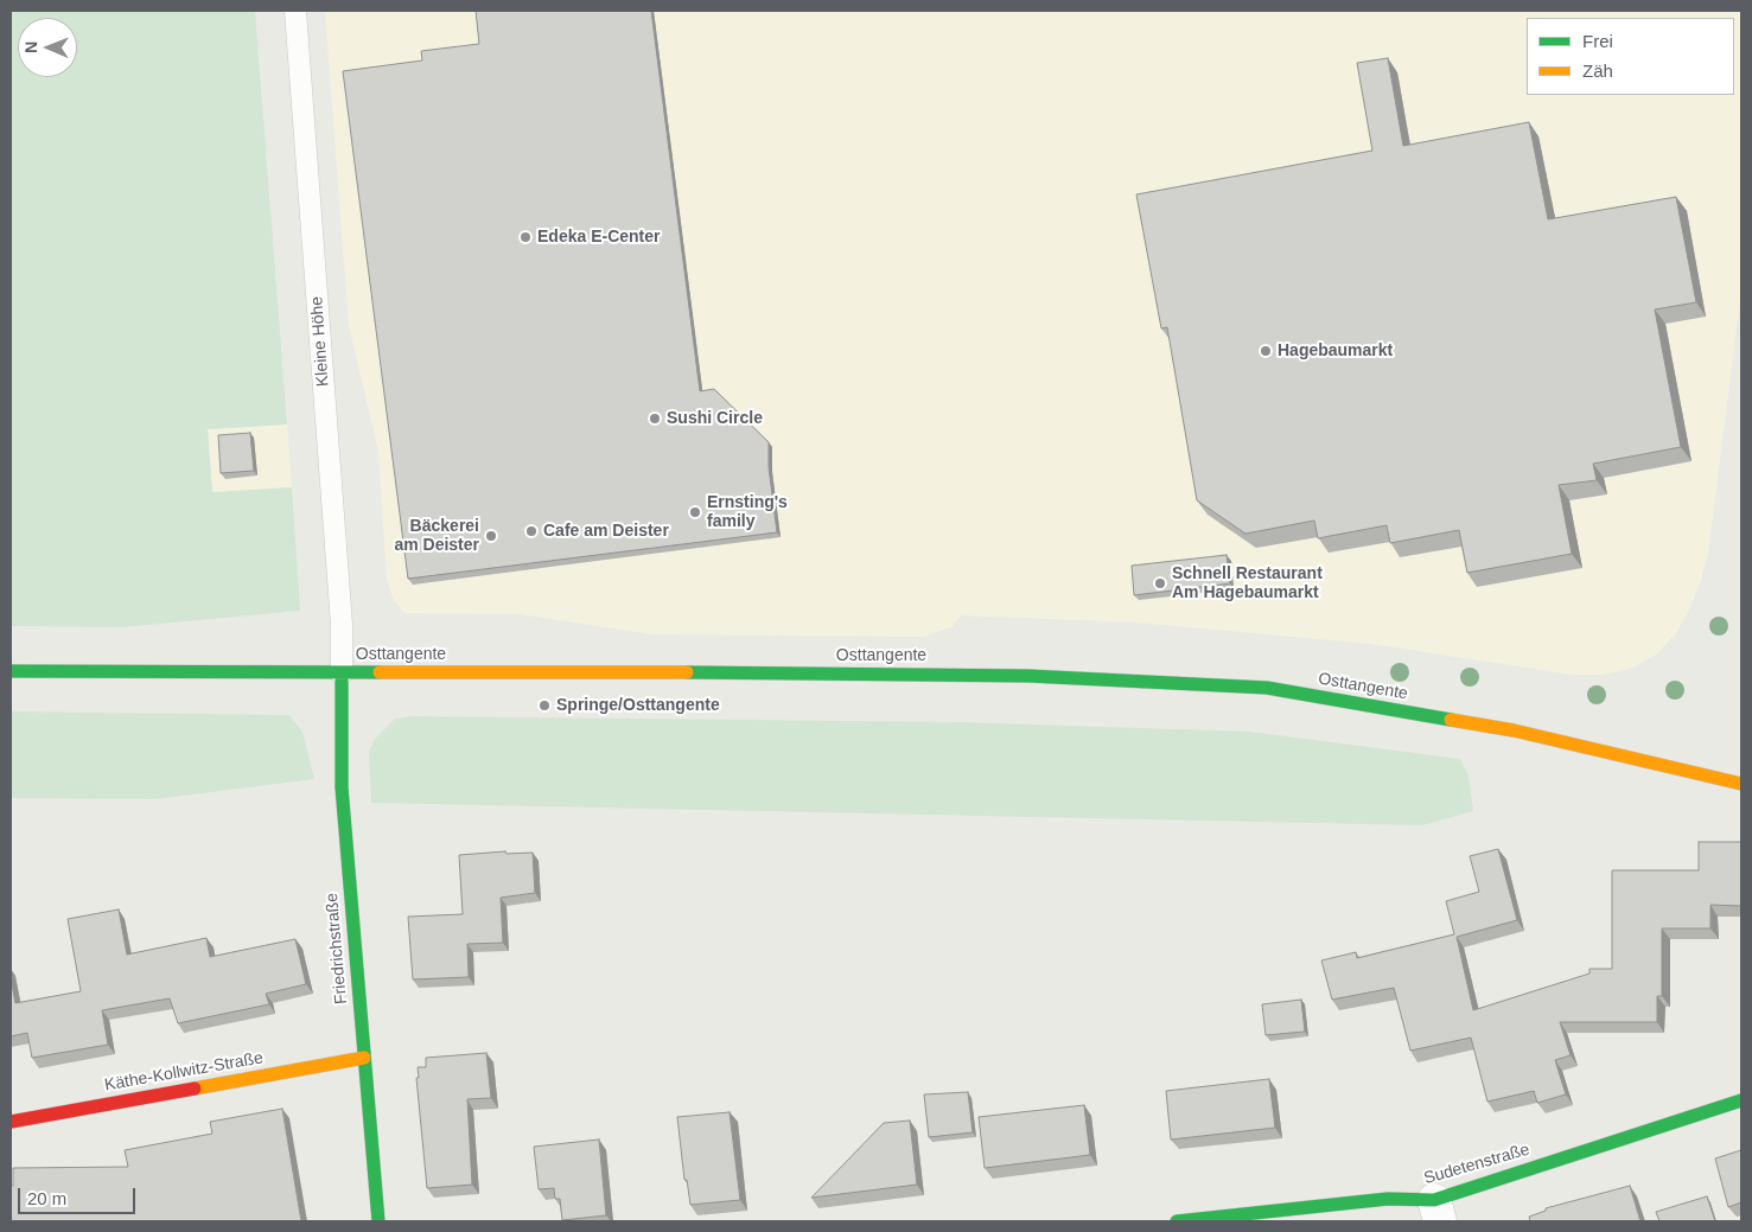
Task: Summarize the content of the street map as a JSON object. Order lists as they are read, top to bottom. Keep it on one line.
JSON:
{"streets":{"street":["Osttangente","Friedrichstraße","Käthe-Kollwitz-Straße","Sudetenstraße"],"lane":["Kleine Höhe"]},"crossings":[["Kleine Höhe","Osttangente"],["Kleine Höhe","Friedrichstraße"],["Osttangente","Friedrichstraße"],["Friedrichstraße","Käthe-Kollwitz-Straße"]],"places":["Edeka E-Center","Hagebaumarkt","Sushi Circle","Ernsting's family","Cafe am Deister","Bäckerei am Deister","Schnell Restaurant Am Hagebaumarkt","Springe/Osttangente"],"legend":["Frei","Zäh"],"scale_bar":"20 m","north":"left"}
